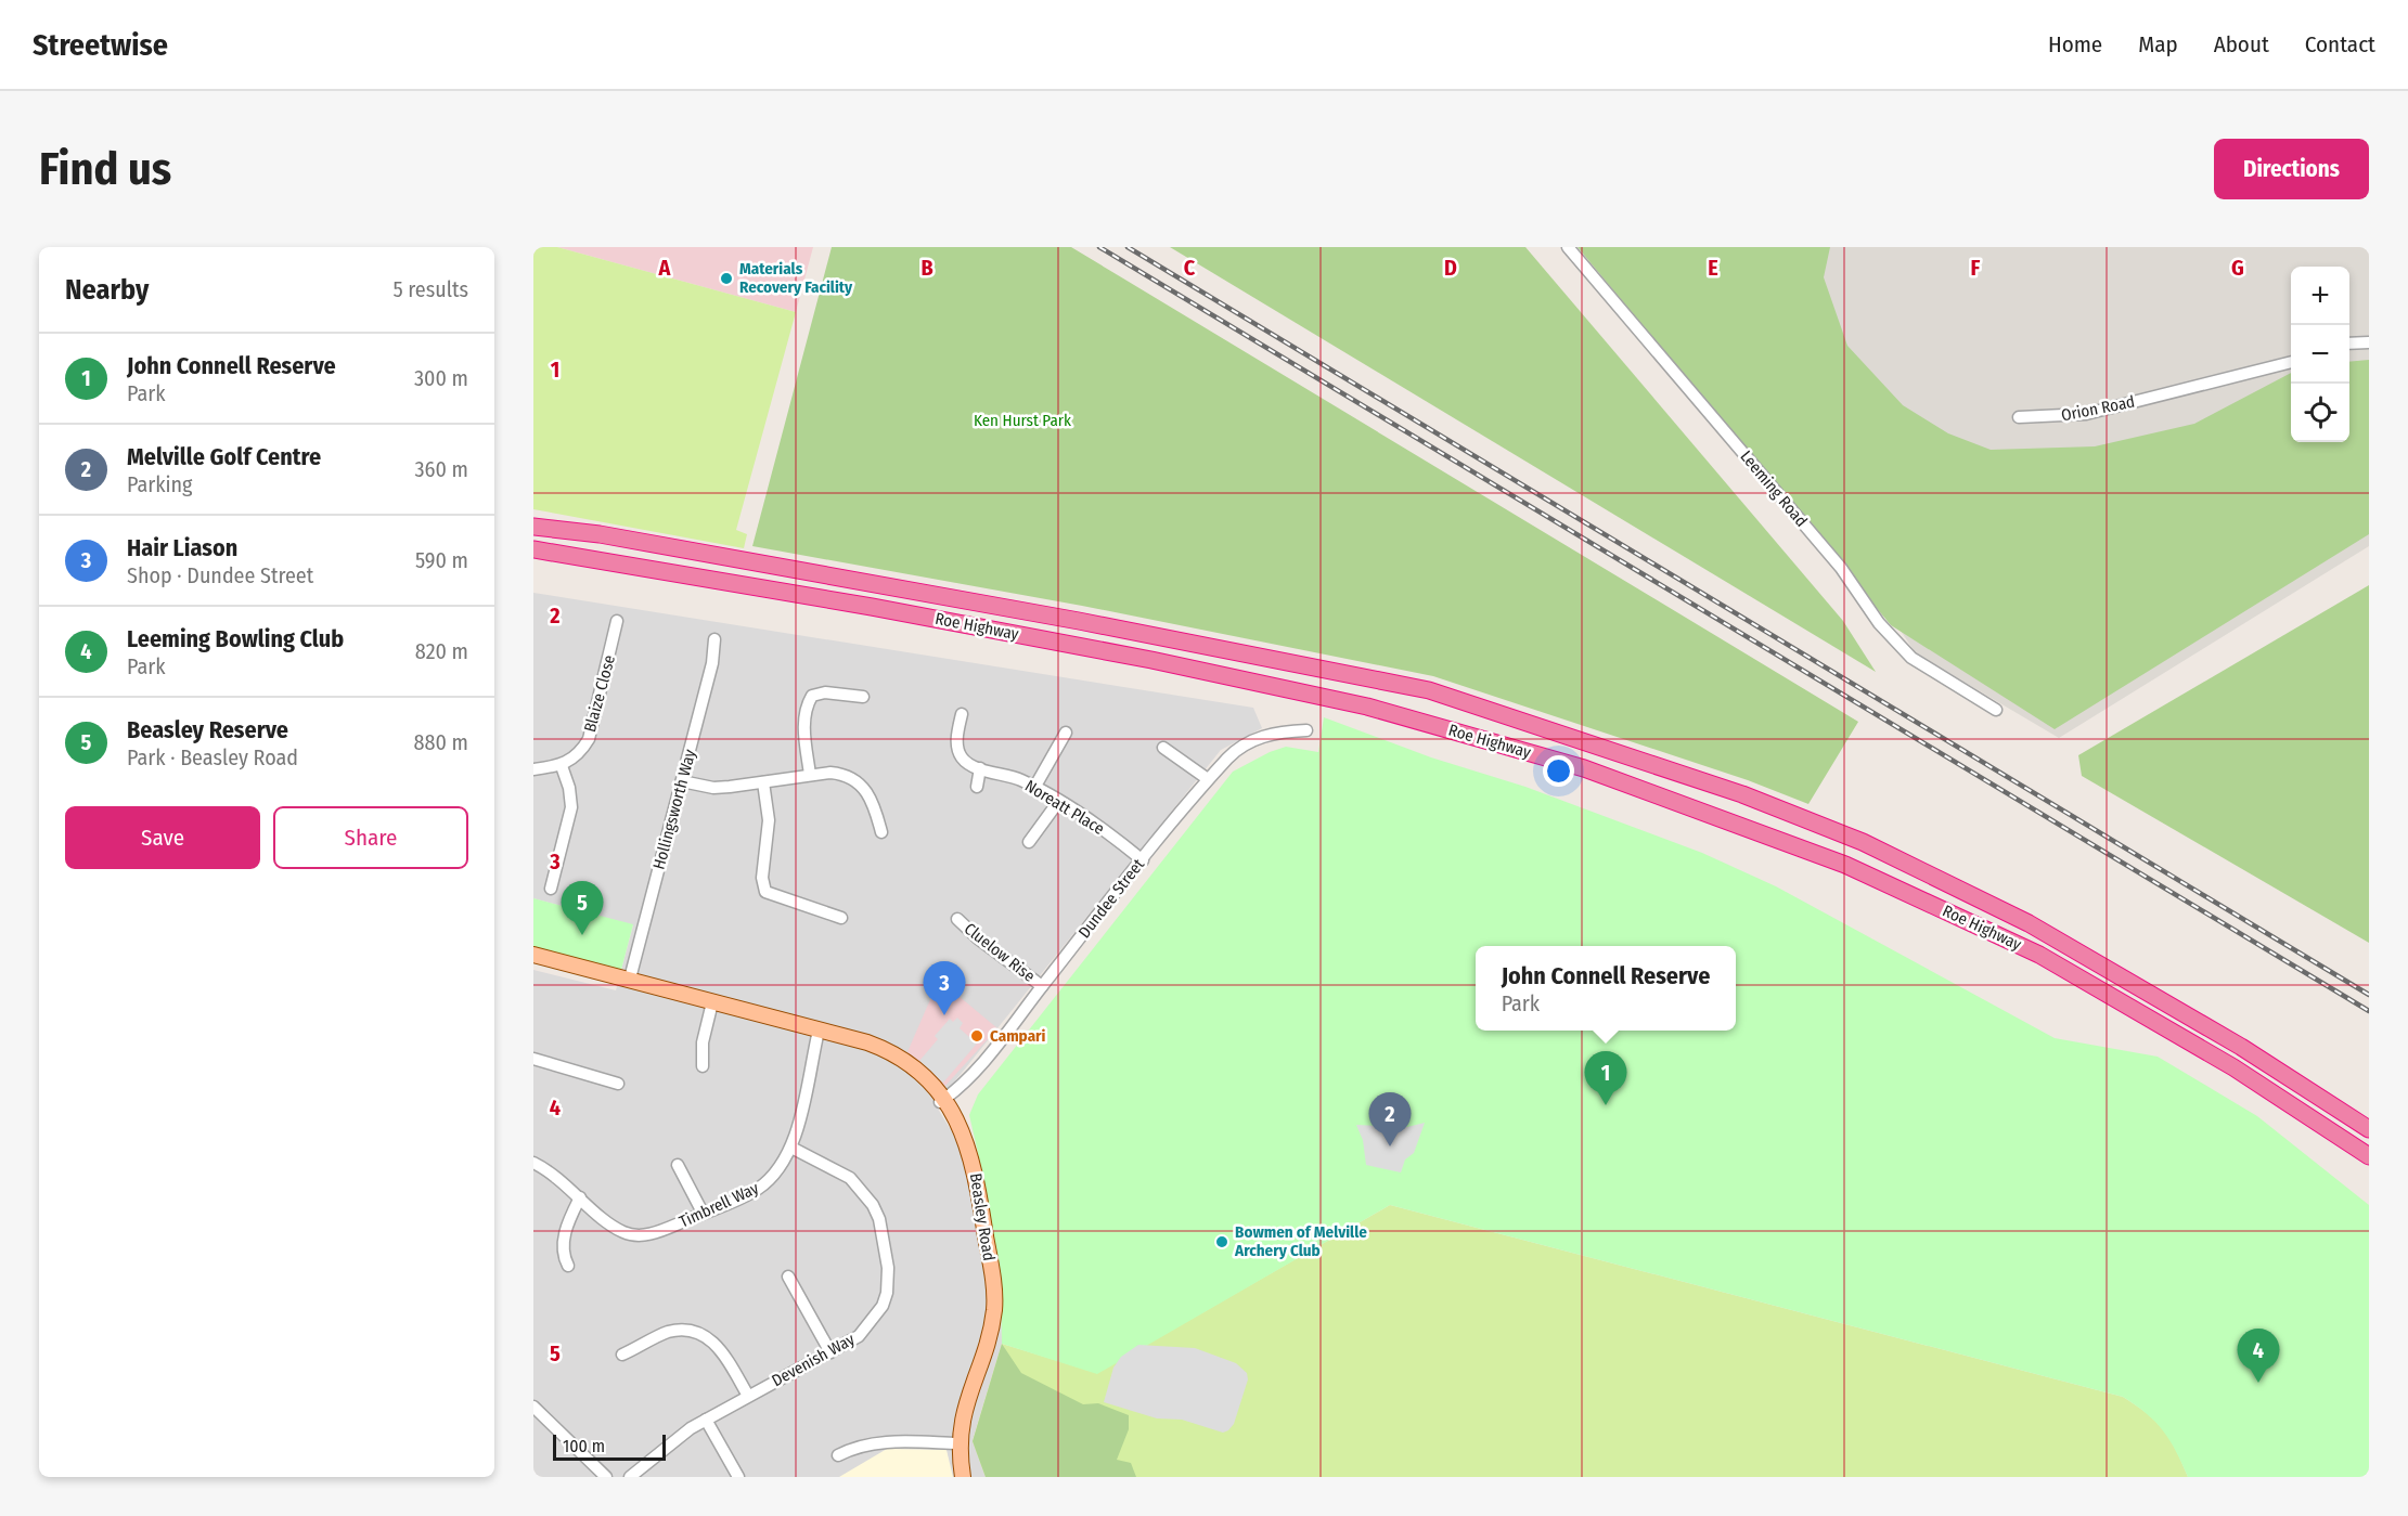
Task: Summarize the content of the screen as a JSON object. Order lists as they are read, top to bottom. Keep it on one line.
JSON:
{"streets":{"highway":["Roe Highway"],"main road":["Beasley Road"],"street":["Orion Road","Leeming Road","Blaize Close","Noreatt Place","Hollingsworth Way","Dundee Street","Cluelow Rise","Timbrell Way","Devenish Way"]},"crossings":[["Noreatt Place","Dundee Street"],["Hollingsworth Way","Beasley Road"],["Dundee Street","Cluelow Rise"],["Dundee Street","Beasley Road"],["Timbrell Way","Beasley Road"],["Timbrell Way","Devenish Way"]],"parks":["Ken Hurst Park"],"places":["Materials Recovery Facility","Campari","Bowmen of Melville Archery Club"],"scale_bar":"100 m","page":{"header":"Streetwise","nav":["Home","Map","About","Contact"],"buttons":["Directions",["Save","Share"]],"title":"Find us","heading":["Nearby","5 results"],"map_buttons":["+","−"],"list":[{"mark":"1","name":"John Connell Reserve","note":"Park","value":"300 m"},{"mark":"2","name":"Melville Golf Centre","note":"Parking","value":"360 m"},{"mark":"3","name":"Hair Liason","note":"Shop · Dundee Street","value":"590 m"},{"mark":"4","name":"Leeming Bowling Club","note":"Park","value":"820 m"},{"mark":"5","name":"Beasley Reserve","note":"Park · Beasley Road","value":"880 m"}],"pins":["5","3","1","2","4"],"popup":["John Connell Reserve","Park"],"scale":"100 m"},"grid":{"columns":["A","B","C","D","E","F","G"],"rows":["1","2","3","4","5"]}}
